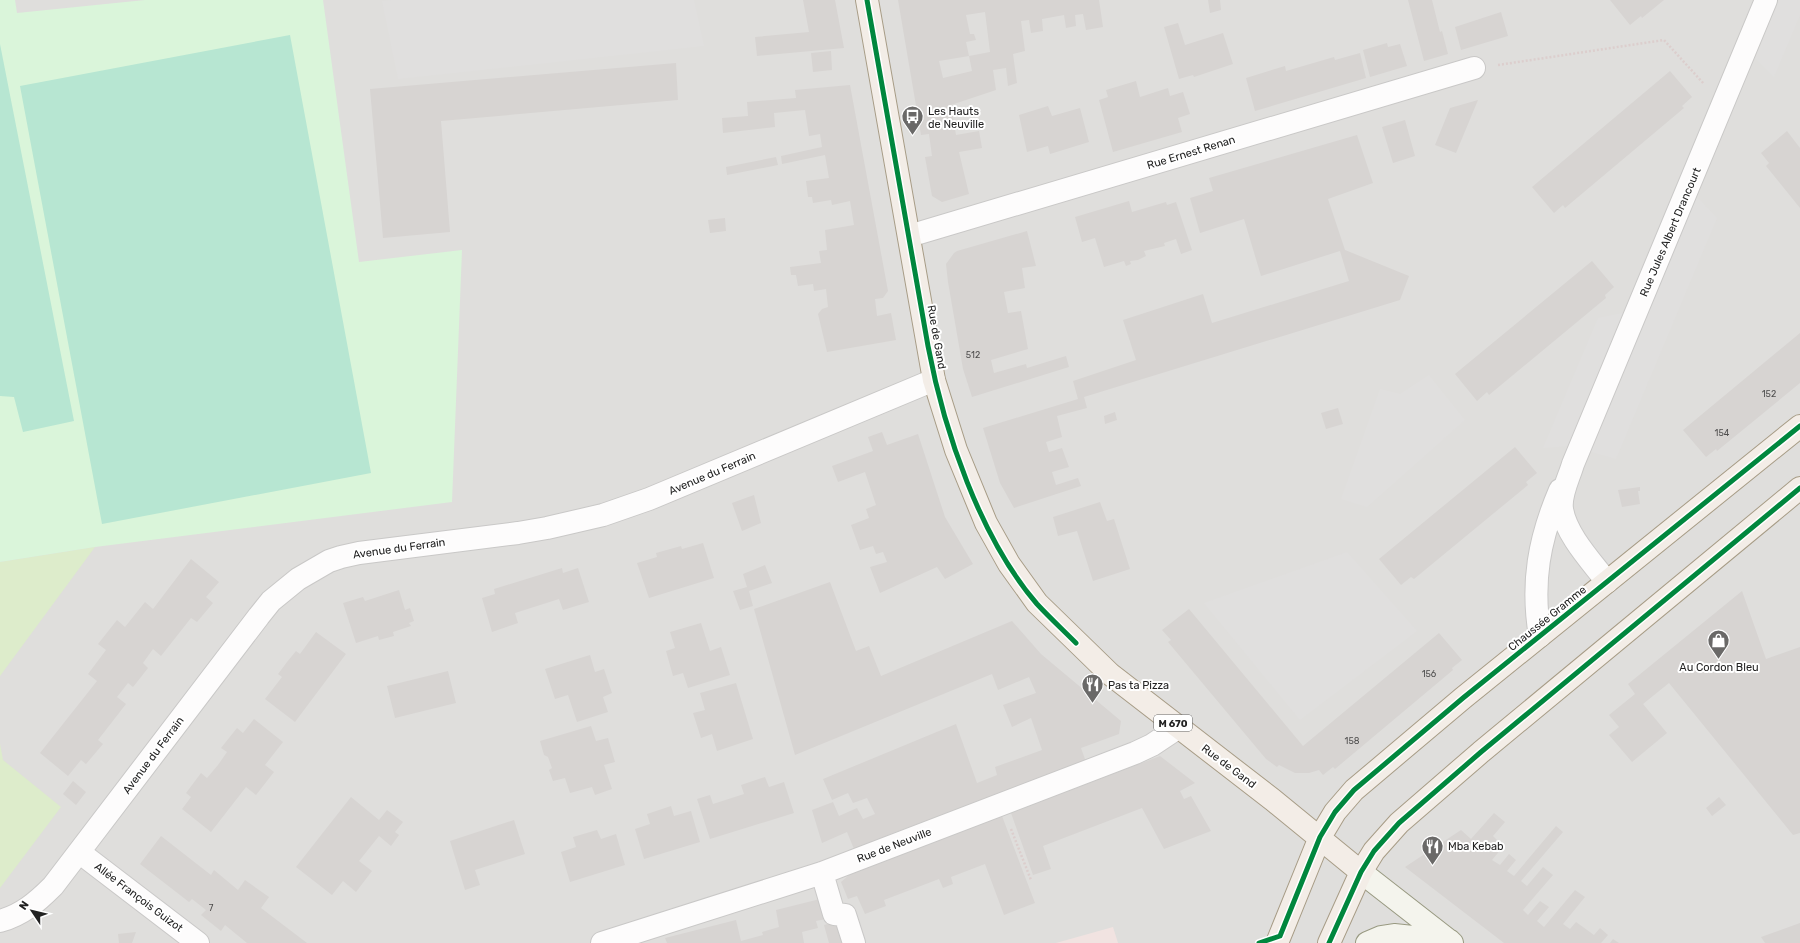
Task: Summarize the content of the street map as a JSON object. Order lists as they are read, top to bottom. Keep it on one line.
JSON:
{"streets":{"main road":["Rue de Gand","Chaussée Gramme","M 670"],"street":["Rue Ernest Renan","Rue Jules Albert Drancourt","Avenue du Ferrain","Rue de Neuville","Allée François Guizot"]},"crossings":[["Rue Ernest Renan","Rue de Gand"],["Rue Jules Albert Drancourt","Chaussée Gramme"],["Rue de Gand","Avenue du Ferrain"],["Rue de Gand","Chaussée Gramme"],["Rue de Gand","Rue de Neuville"],["Avenue du Ferrain","Allée François Guizot"]],"places":{"bus stop":["Les Hauts de Neuville"],"shop":["Au Cordon Bleu"],"restaurant":["Pas ta Pizza","Mba Kebab"]},"house_numbers":["512","152","154","156","158","7"],"north":"top left"}
